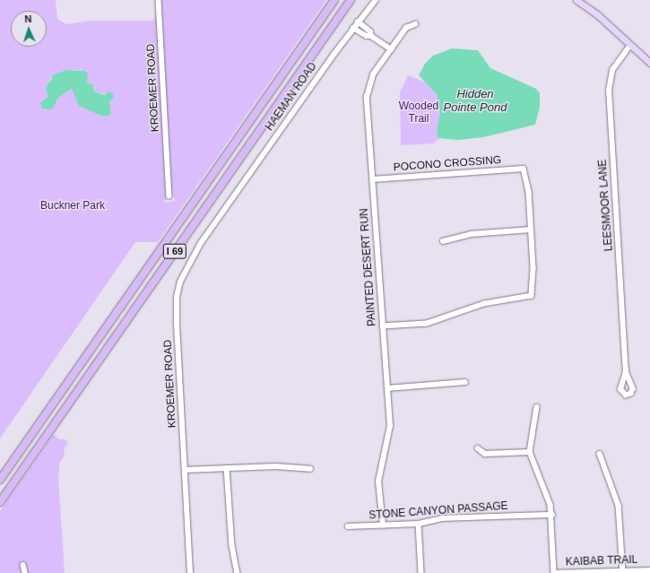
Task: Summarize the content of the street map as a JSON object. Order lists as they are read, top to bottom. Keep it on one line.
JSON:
{"streets":{"highway":["I 69"],"street":["KROEMER ROAD","HAEMAN ROAD","POCONO CROSSING","LEESMOOR LANE","PAINTED DESERT RUN","STONE CANYON PASSAGE","KAIBAB TRAIL"]},"crossings":[["KROEMER ROAD","HAEMAN ROAD"],["POCONO CROSSING","PAINTED DESERT RUN"],["PAINTED DESERT RUN","STONE CANYON PASSAGE"]],"water":["Hidden Pointe Pond"],"parks":["Wooded Trail","Buckner Park"],"north":"top"}
